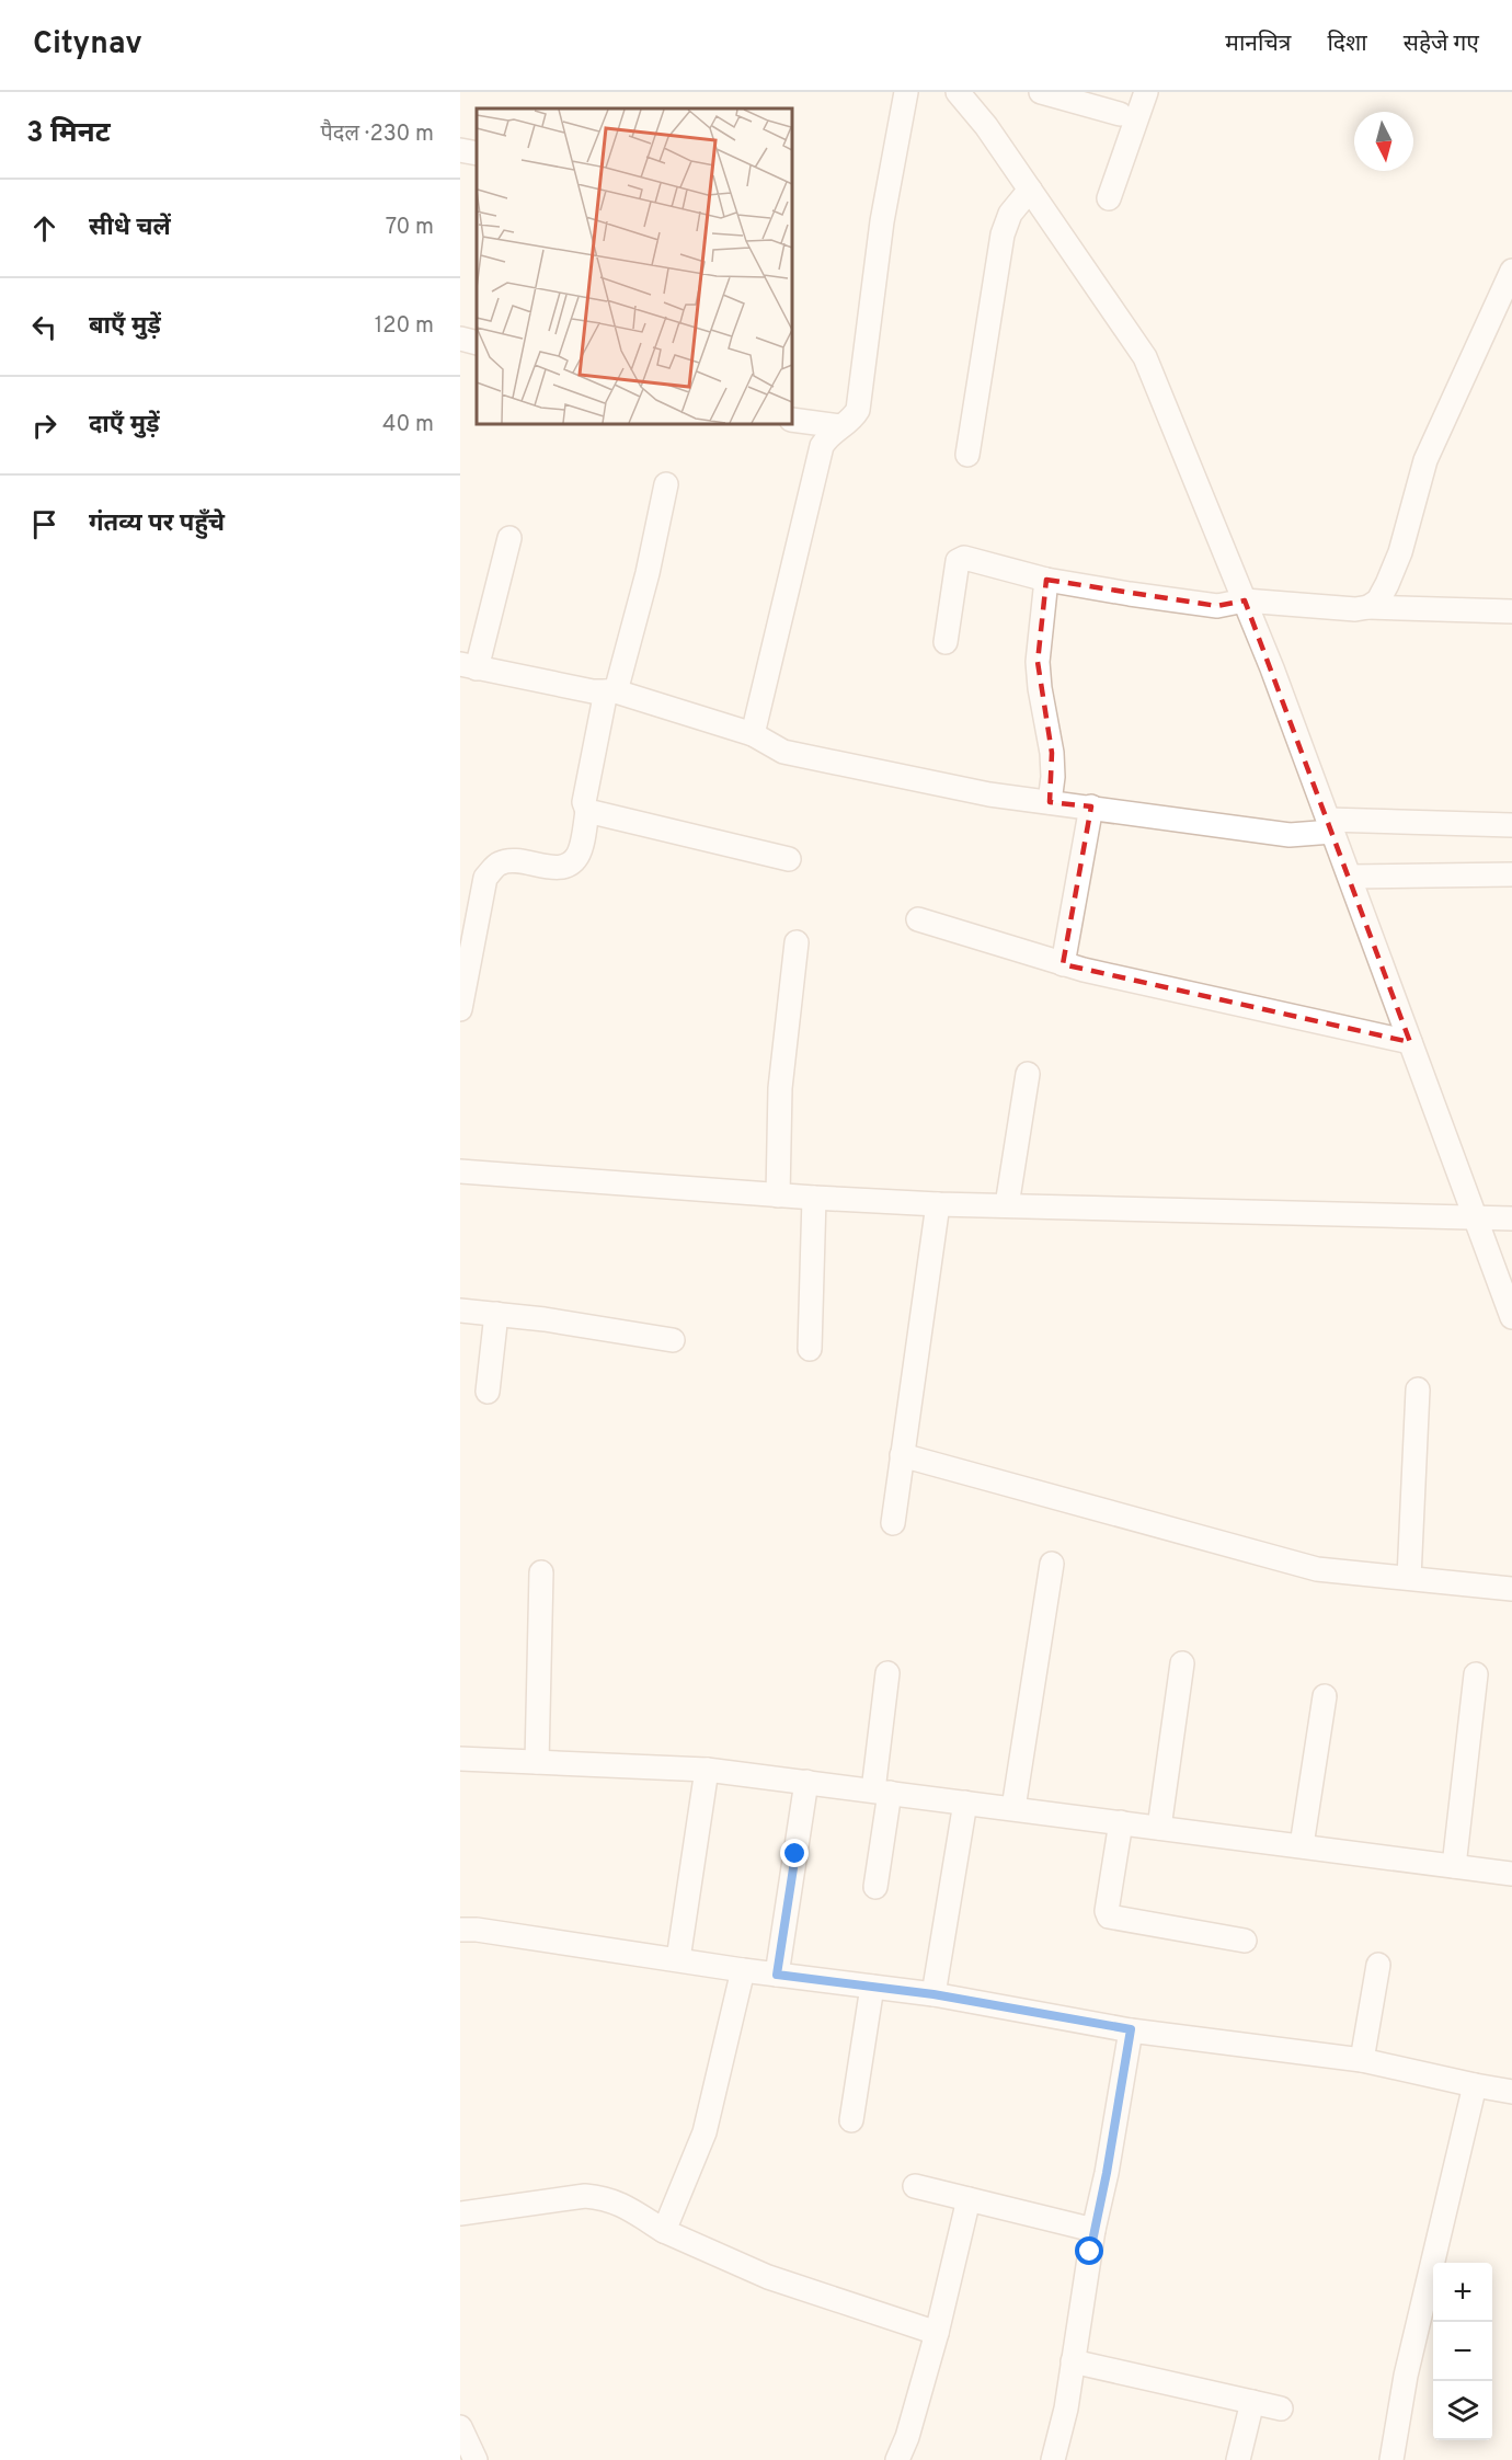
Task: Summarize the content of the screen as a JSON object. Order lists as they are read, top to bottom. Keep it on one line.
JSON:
{"north":"bottom","page":{"header":"Citynav","nav":["मानचित्र","दिशा","सहेजे गए"],"heading":["3 मिनट","पैदल · 230 m"],"list":[["सीधे चलें","70 m"],["बाएँ मुड़ें","120 m"],["दाएँ मुड़ें","40 m"],"गंतव्य पर पहुँचे"],"map_buttons":["+","−"]}}
